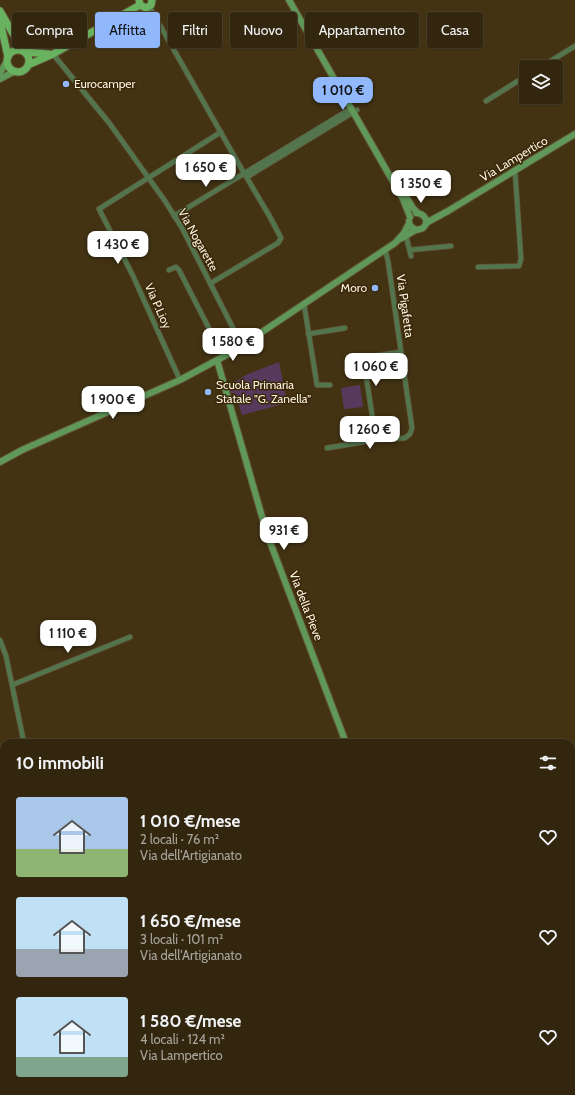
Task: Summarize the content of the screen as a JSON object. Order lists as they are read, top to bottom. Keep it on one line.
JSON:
{"streets":{"street":["Via Lampertico","Via Nogarette","Via P.Lioy","Via Pigafetta","Via della Pieve"]},"crossings":[["Via Lampertico","Via Nogarette"],["Via Lampertico","Via P.Lioy"],["Via Lampertico","Via Pigafetta"],["Via Lampertico","Via della Pieve"],["Via Nogarette","Via P.Lioy"]],"places":["Eurocamper","Moro","Scuola Primaria Statale \"G. Zanella\""],"page":{"chip":["Compra","Affitta","Filtri","Nuovo","Appartamento","Casa"],"price":["1 010 €","1 650 €","1 350 €","1 430 €","1 580 €","1 060 €","1 900 €","1 260 €","931 €","1 110 €"],"heading":"10 immobili","list":[{"name":"1 010 €/mese","note":"2 locali · 76 m² · Via dell'Artigianato"},{"name":"1 650 €/mese","note":"3 locali · 101 m² · Via dell'Artigianato"},{"name":"1 580 €/mese","note":"4 locali · 124 m² · Via Lampertico"}]}}
